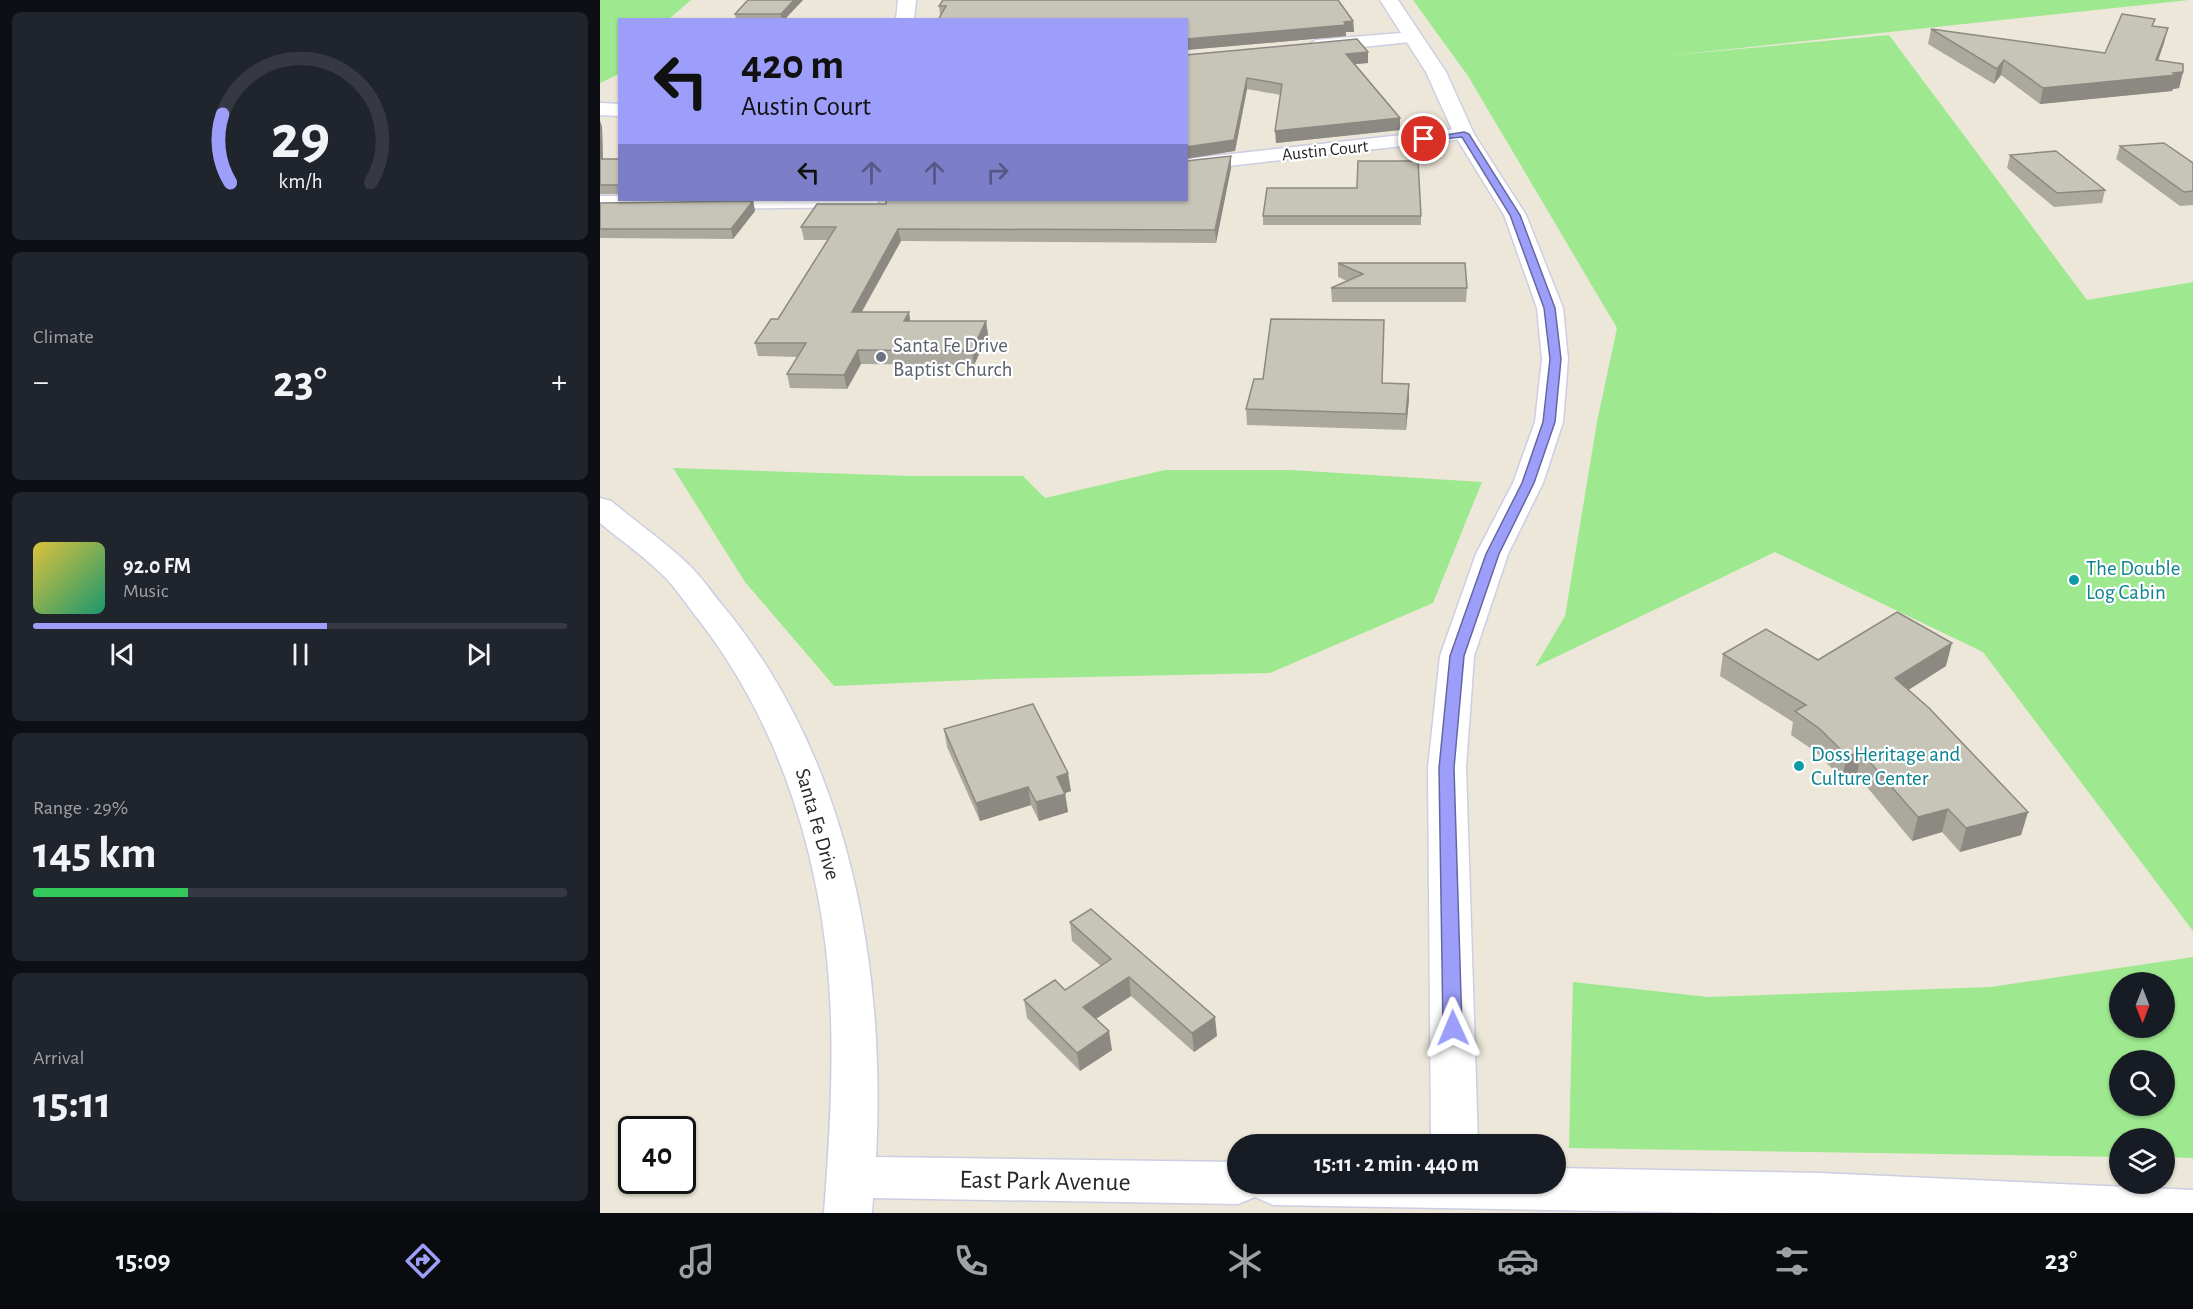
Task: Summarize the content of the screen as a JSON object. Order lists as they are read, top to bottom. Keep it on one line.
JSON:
{"streets":{"street":["Austin Court","Santa Fe Drive","East Park Avenue"]},"crossings":[["Santa Fe Drive","East Park Avenue"]],"places":["Santa Fe Drive Baptist Church","The Double Log Cabin","Doss Heritage and Culture Center"],"north":"bottom","page":{"turn":["420 m","Austin Court"],"tile":["Climate",["Range · 29%","145 km"],["Arrival","15:11"]],"heat":["−","23°","+"],"song":["92.0 FM","Music"],"limit":"40","trip":"15:11 · 2 min · 440 m","tabs":["15:09","23°"],"gauge":["29","km/h"]}}
